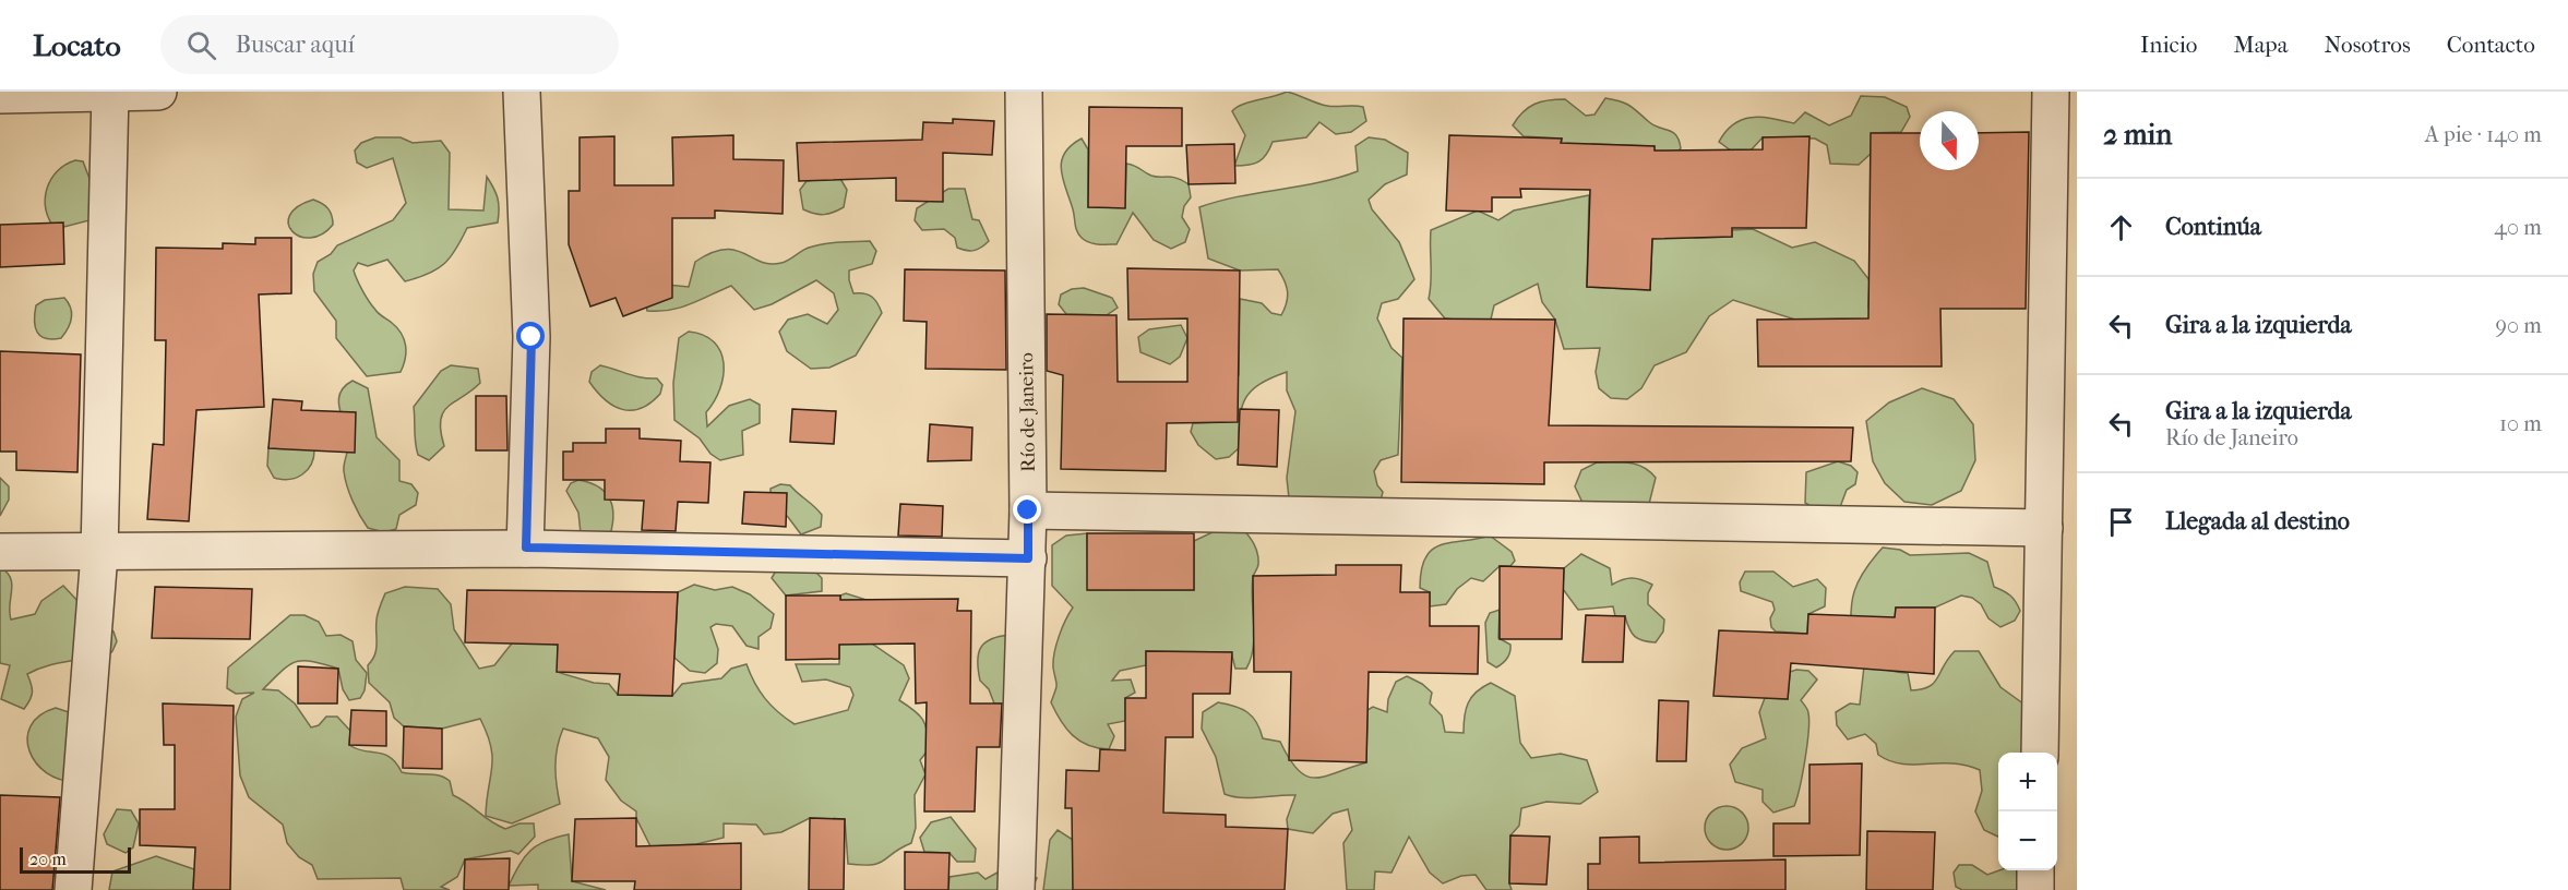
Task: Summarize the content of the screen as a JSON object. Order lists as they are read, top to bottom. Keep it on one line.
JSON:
{"streets":{"street":["Río de Janeiro"]},"scale_bar":"20 m","north":"bottom","page":{"header":"Locato","search":"Buscar aquí","nav":["Inicio","Mapa","Nosotros","Contacto"],"heading":["2 min","A pie · 140 m"],"list":[["Continúa","40 m"],["Gira a la izquierda","90 m"],["Gira a la izquierda","Río de Janeiro","10 m"],"Llegada al destino"],"map_buttons":["+","−"],"scale":"20 m"}}
